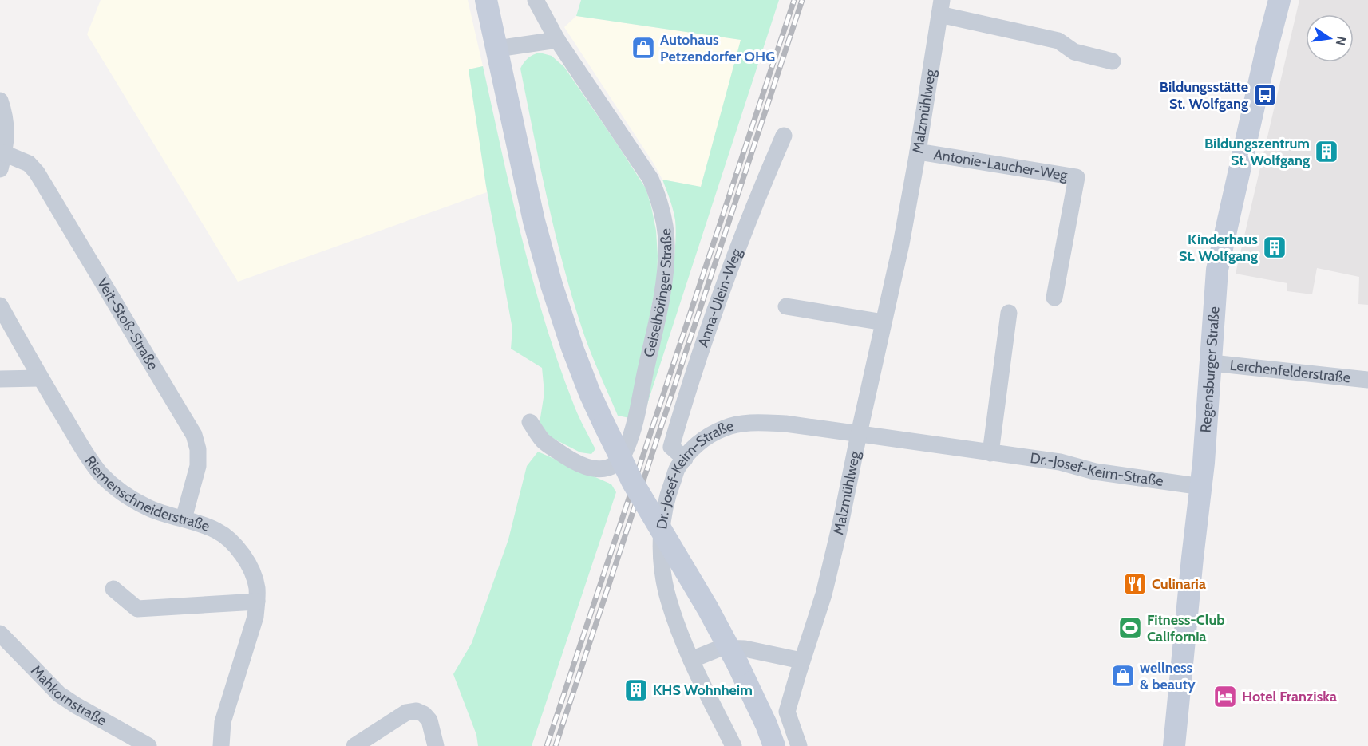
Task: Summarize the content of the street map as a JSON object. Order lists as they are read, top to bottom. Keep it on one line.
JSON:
{"streets":{"main road":["Regensburger Straße"],"street":["Malzmühlweg","Antonie-Laucher-Weg","Geiselhöringer Straße","Anna-Ulein-Weg","Veit-Stoß-Straße","Lerchenfelderstraße","Dr.-Josef-Keim-Straße","Riemenschneiderstraße","Mahkornstraße"]},"crossings":[["Malzmühlweg","Antonie-Laucher-Weg"],["Malzmühlweg","Dr.-Josef-Keim-Straße"],["Anna-Ulein-Weg","Dr.-Josef-Keim-Straße"],["Veit-Stoß-Straße","Riemenschneiderstraße"],["Regensburger Straße","Lerchenfelderstraße"],["Regensburger Straße","Dr.-Josef-Keim-Straße"]],"places":{"shop":["Autohaus Petzendorfer OHG","wellness & beauty"],"bus stop":["Bildungsstätte St. Wolfgang"],"building":["Bildungszentrum St. Wolfgang","Kinderhaus St. Wolfgang","KHS Wohnheim"],"restaurant":["Culinaria"],"sports":["Fitness-Club California"],"hotel":["Hotel Franziska"]},"north":"right"}
